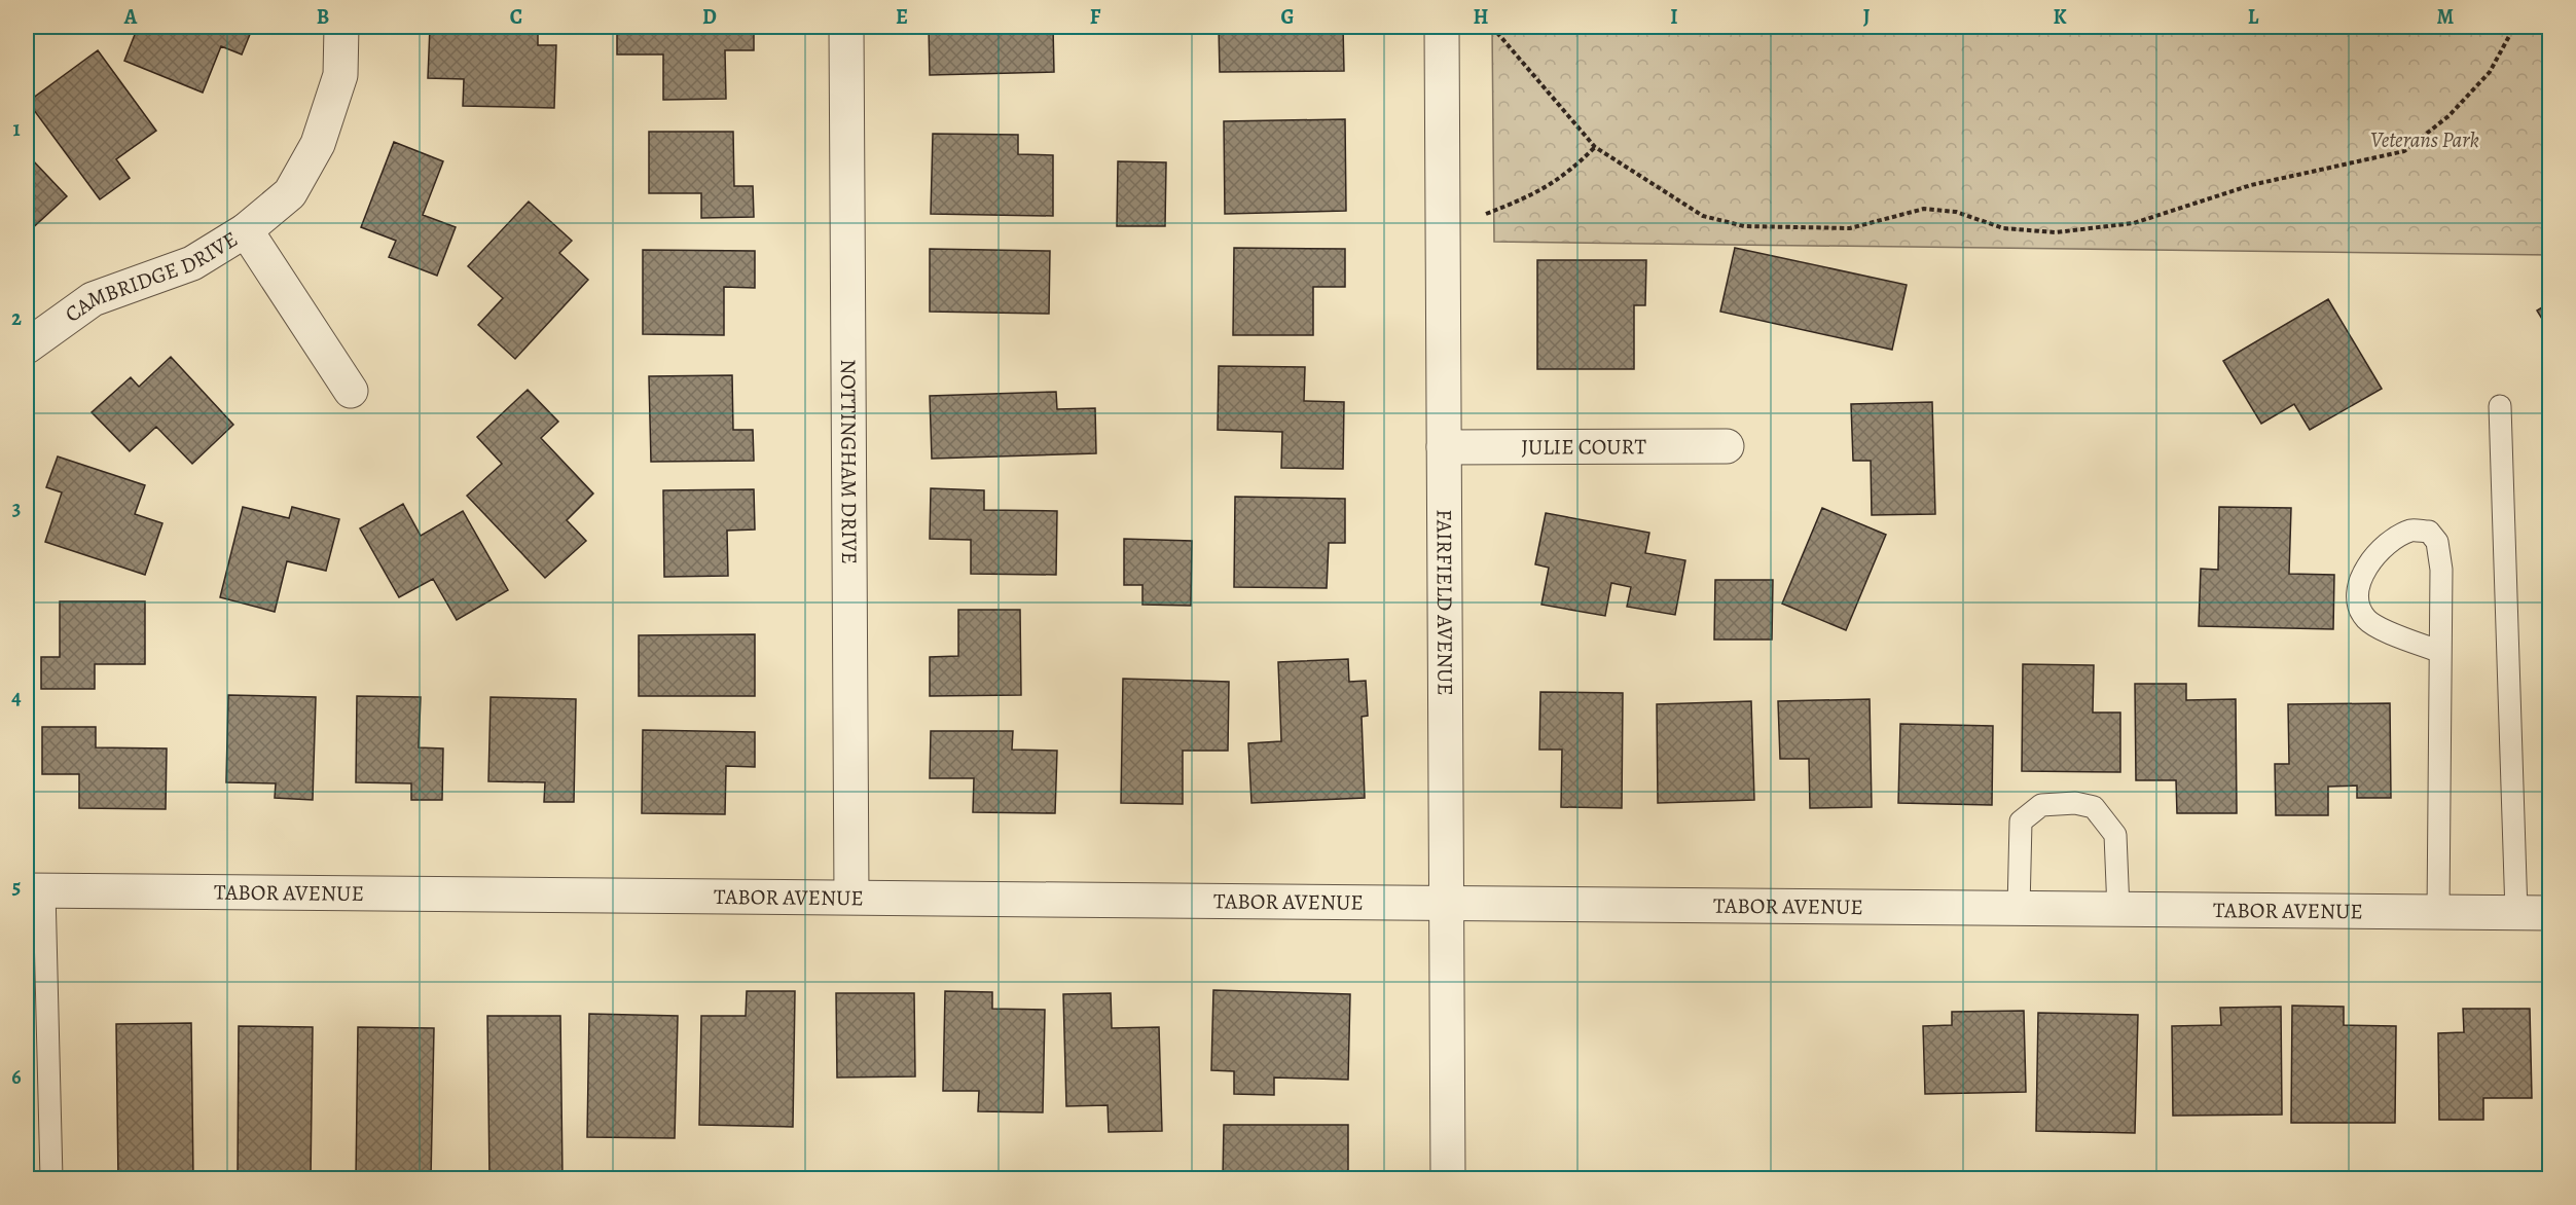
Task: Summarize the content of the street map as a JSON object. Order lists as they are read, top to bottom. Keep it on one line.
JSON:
{"streets":{"street":["CAMBRIDGE DRIVE","JULIE COURT","NOTTINGHAM DRIVE","FAIRFIELD AVENUE","TABOR AVENUE"]},"crossings":[["JULIE COURT","FAIRFIELD AVENUE"],["NOTTINGHAM DRIVE","TABOR AVENUE"],["FAIRFIELD AVENUE","TABOR AVENUE"]],"parks":["Veterans Park"],"grid":{"columns":["A","B","C","D","E","F","G","H","I","J","K","L","M"],"rows":["1","2","3","4","5","6"]}}
